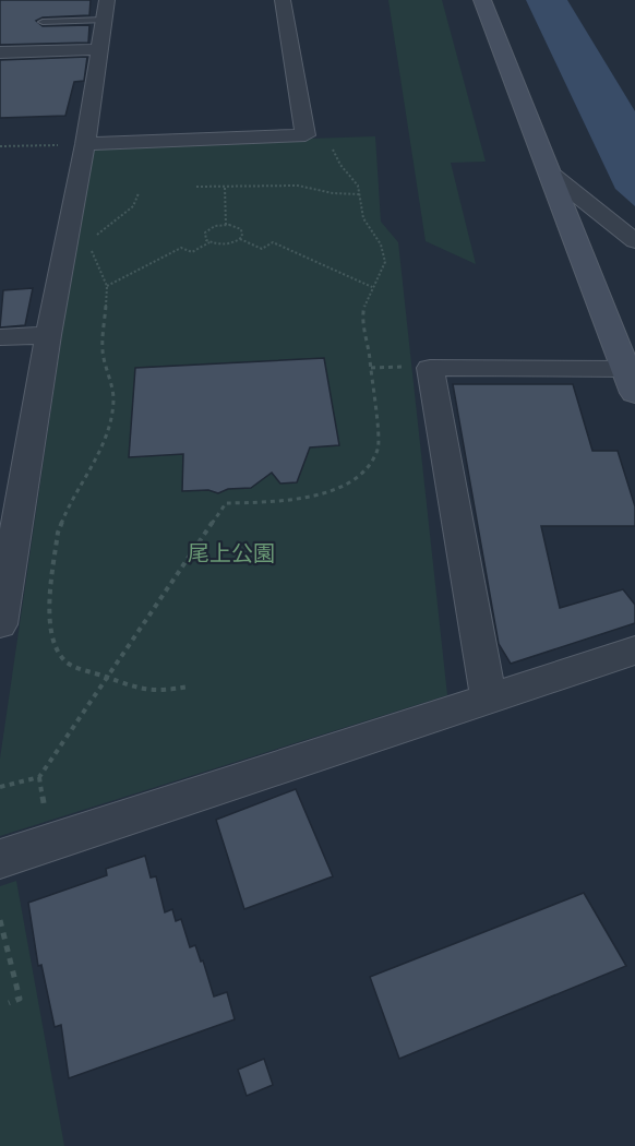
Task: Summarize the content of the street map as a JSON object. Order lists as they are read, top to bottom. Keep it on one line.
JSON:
{"parks":["尾上公園"]}
